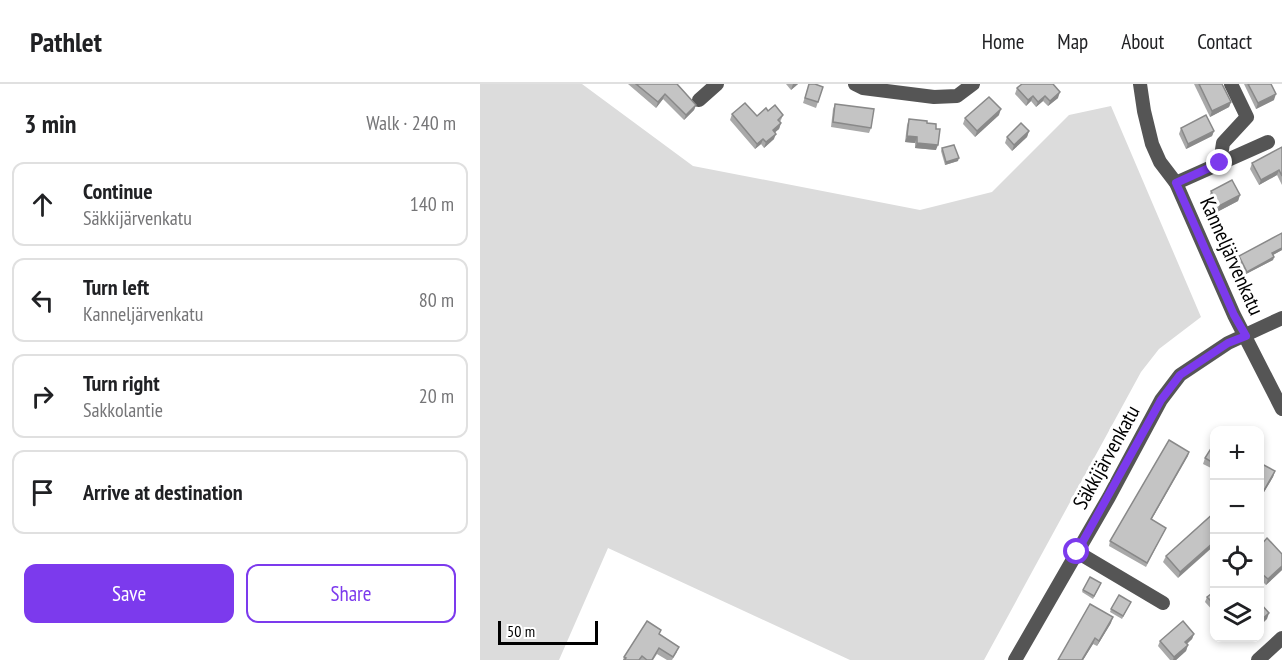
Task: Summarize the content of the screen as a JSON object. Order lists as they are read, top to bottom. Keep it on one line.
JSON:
{"streets":{"street":["Kanneljärvenkatu","Säkkijärvenkatu"]},"crossings":[["Kanneljärvenkatu","Säkkijärvenkatu"]],"scale_bar":"50 m","page":{"header":"Pathlet","nav":["Home","Map","About","Contact"],"heading":["3 min","Walk · 240 m"],"list":[["Continue","Säkkijärvenkatu","140 m"],["Turn left","Kanneljärvenkatu","80 m"],["Turn right","Sakkolantie","20 m"],"Arrive at destination"],"map_buttons":["+","−"],"buttons":["Save","Share"],"scale":"50 m"}}
